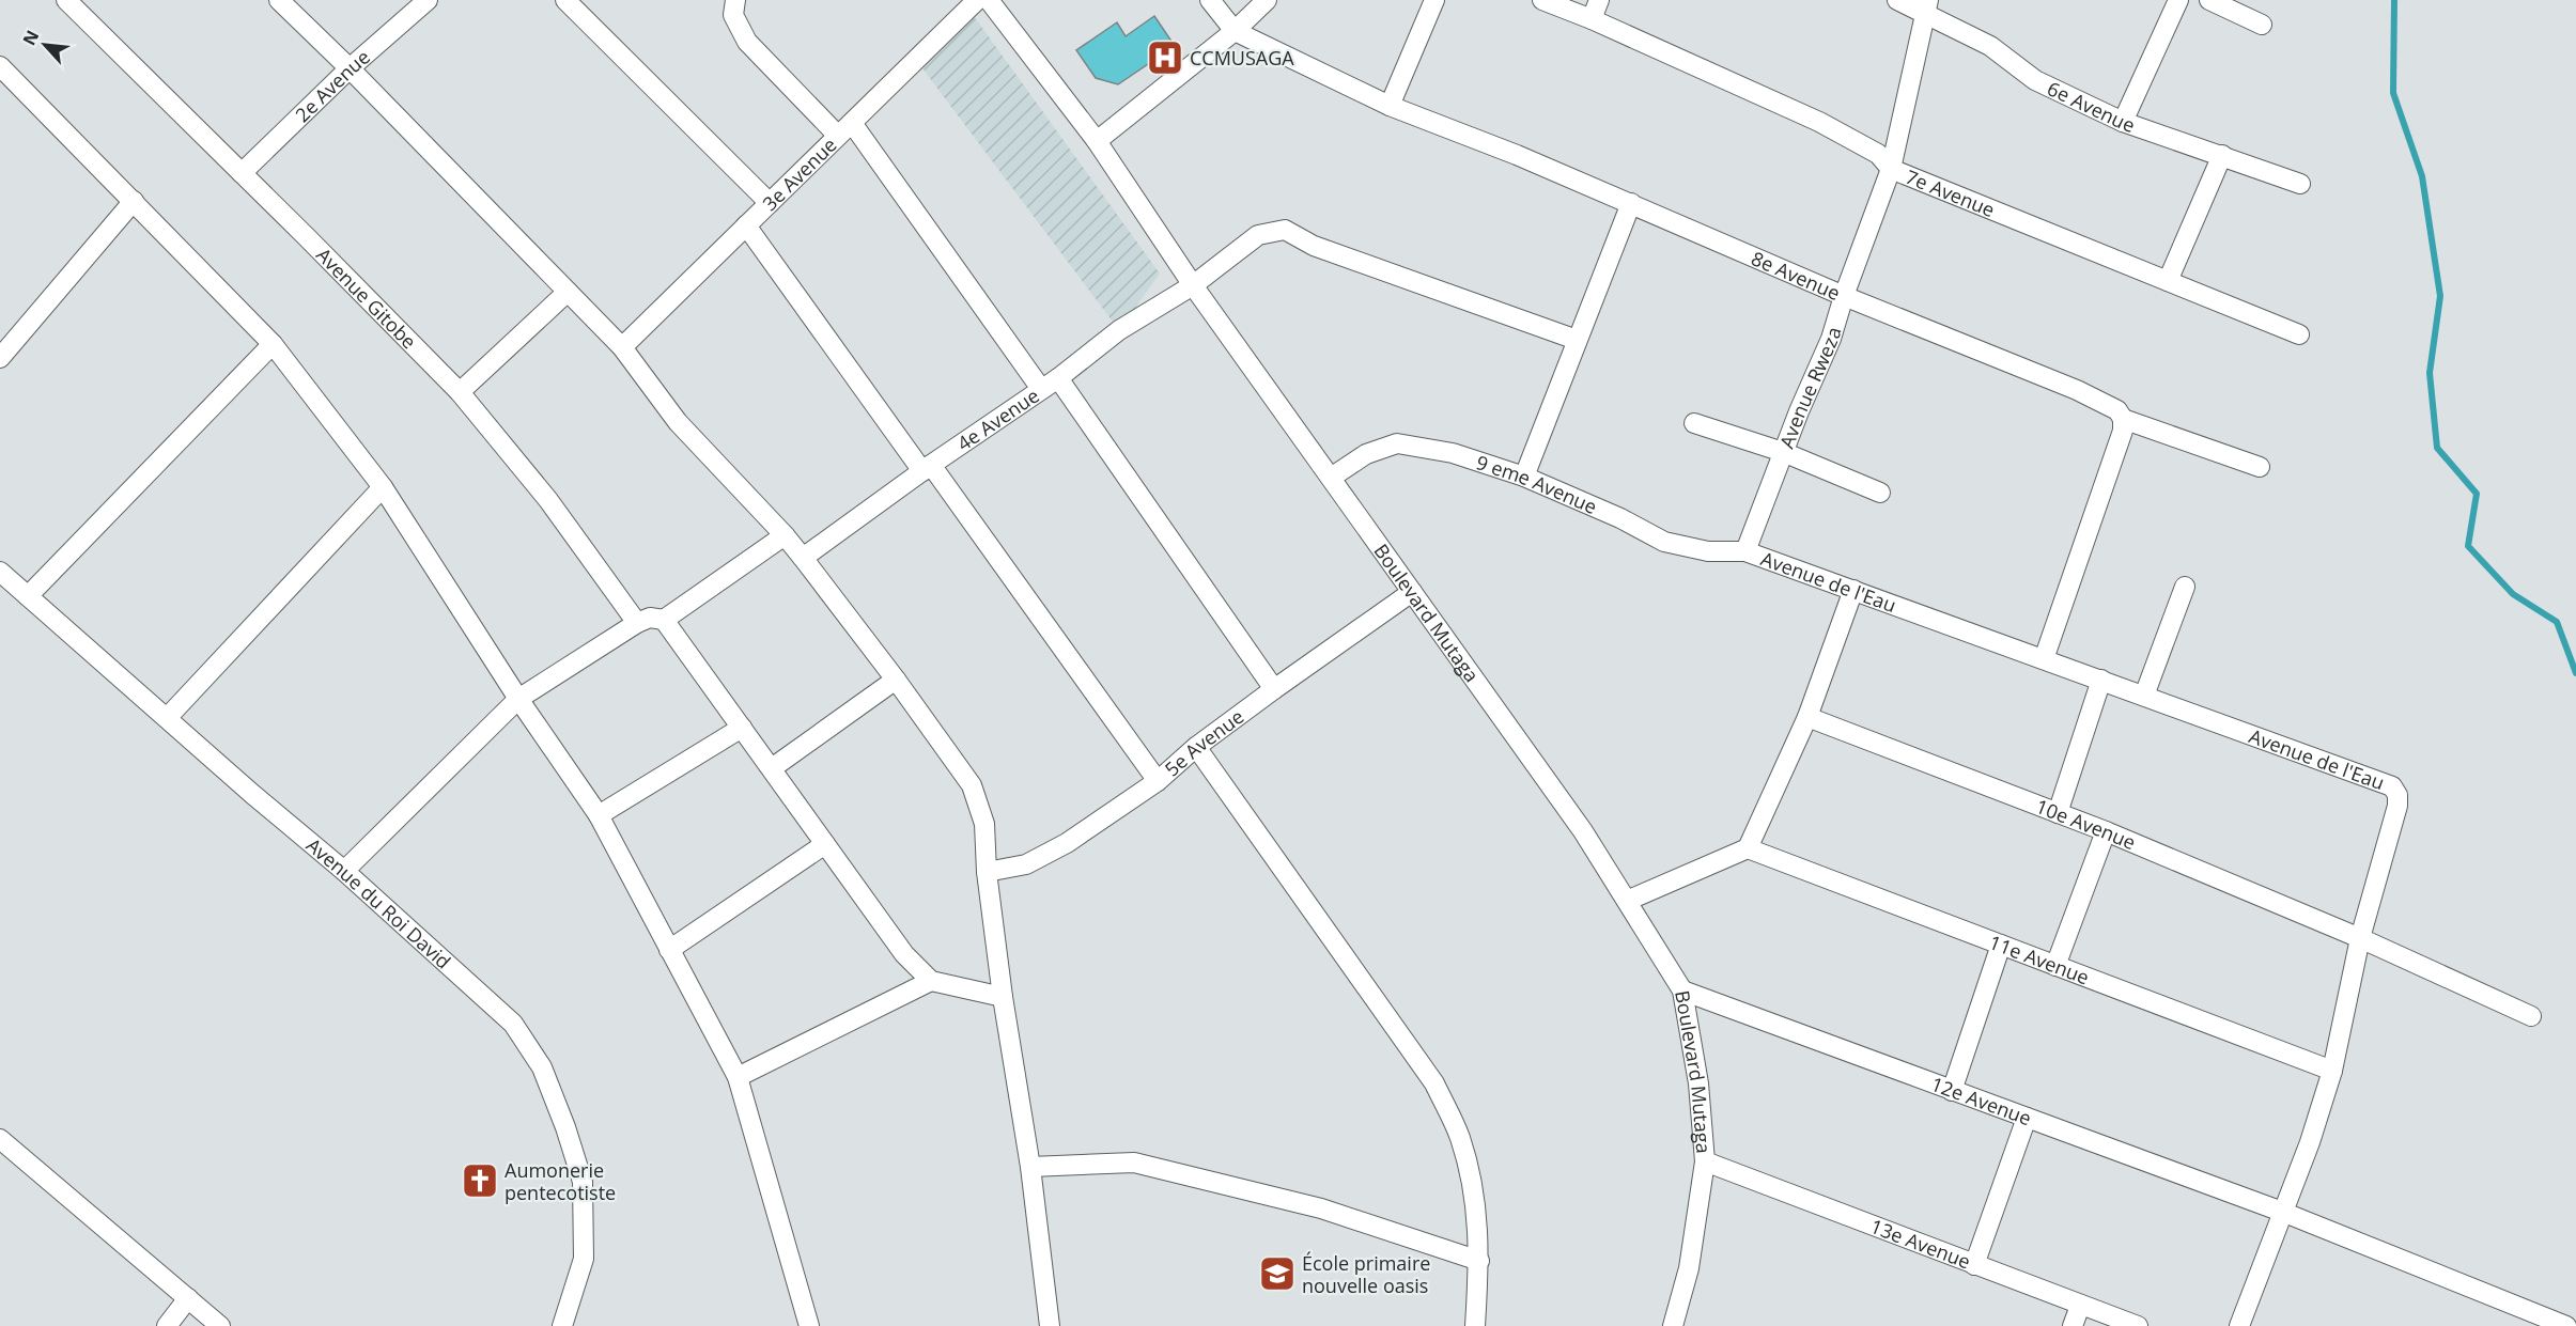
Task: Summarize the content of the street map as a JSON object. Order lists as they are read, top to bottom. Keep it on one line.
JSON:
{"streets":{"street":["2e Avenue","6e Avenue","3e Avenue","7e Avenue","8e Avenue","Avenue Gitobe","Avenue Rweza","4e Avenue","9 eme Avenue","Avenue de l'Eau","Boulevard Mutaga","5e Avenue","10e Avenue","Avenue du Roi David","11e Avenue","12e Avenue","13e Avenue"]},"crossings":[["2e Avenue","Avenue Gitobe"],["6e Avenue","Avenue Rweza"],["7e Avenue","Avenue Rweza"],["8e Avenue","Avenue Rweza"],["Avenue Rweza","9 eme Avenue"],["Avenue Rweza","Avenue de l'Eau"],["4e Avenue","Boulevard Mutaga"],["9 eme Avenue","Avenue de l'Eau"],["9 eme Avenue","Boulevard Mutaga"],["Avenue de l'Eau","10e Avenue"],["Avenue de l'Eau","11e Avenue"],["Avenue de l'Eau","12e Avenue"],["Boulevard Mutaga","5e Avenue"],["Boulevard Mutaga","12e Avenue"],["Boulevard Mutaga","13e Avenue"]],"places":{"hospital":["CCMUSAGA"],"church":["Aumonerie pentecotiste"],"school or university":["École primaire nouvelle oasis"]},"north":"top left"}
